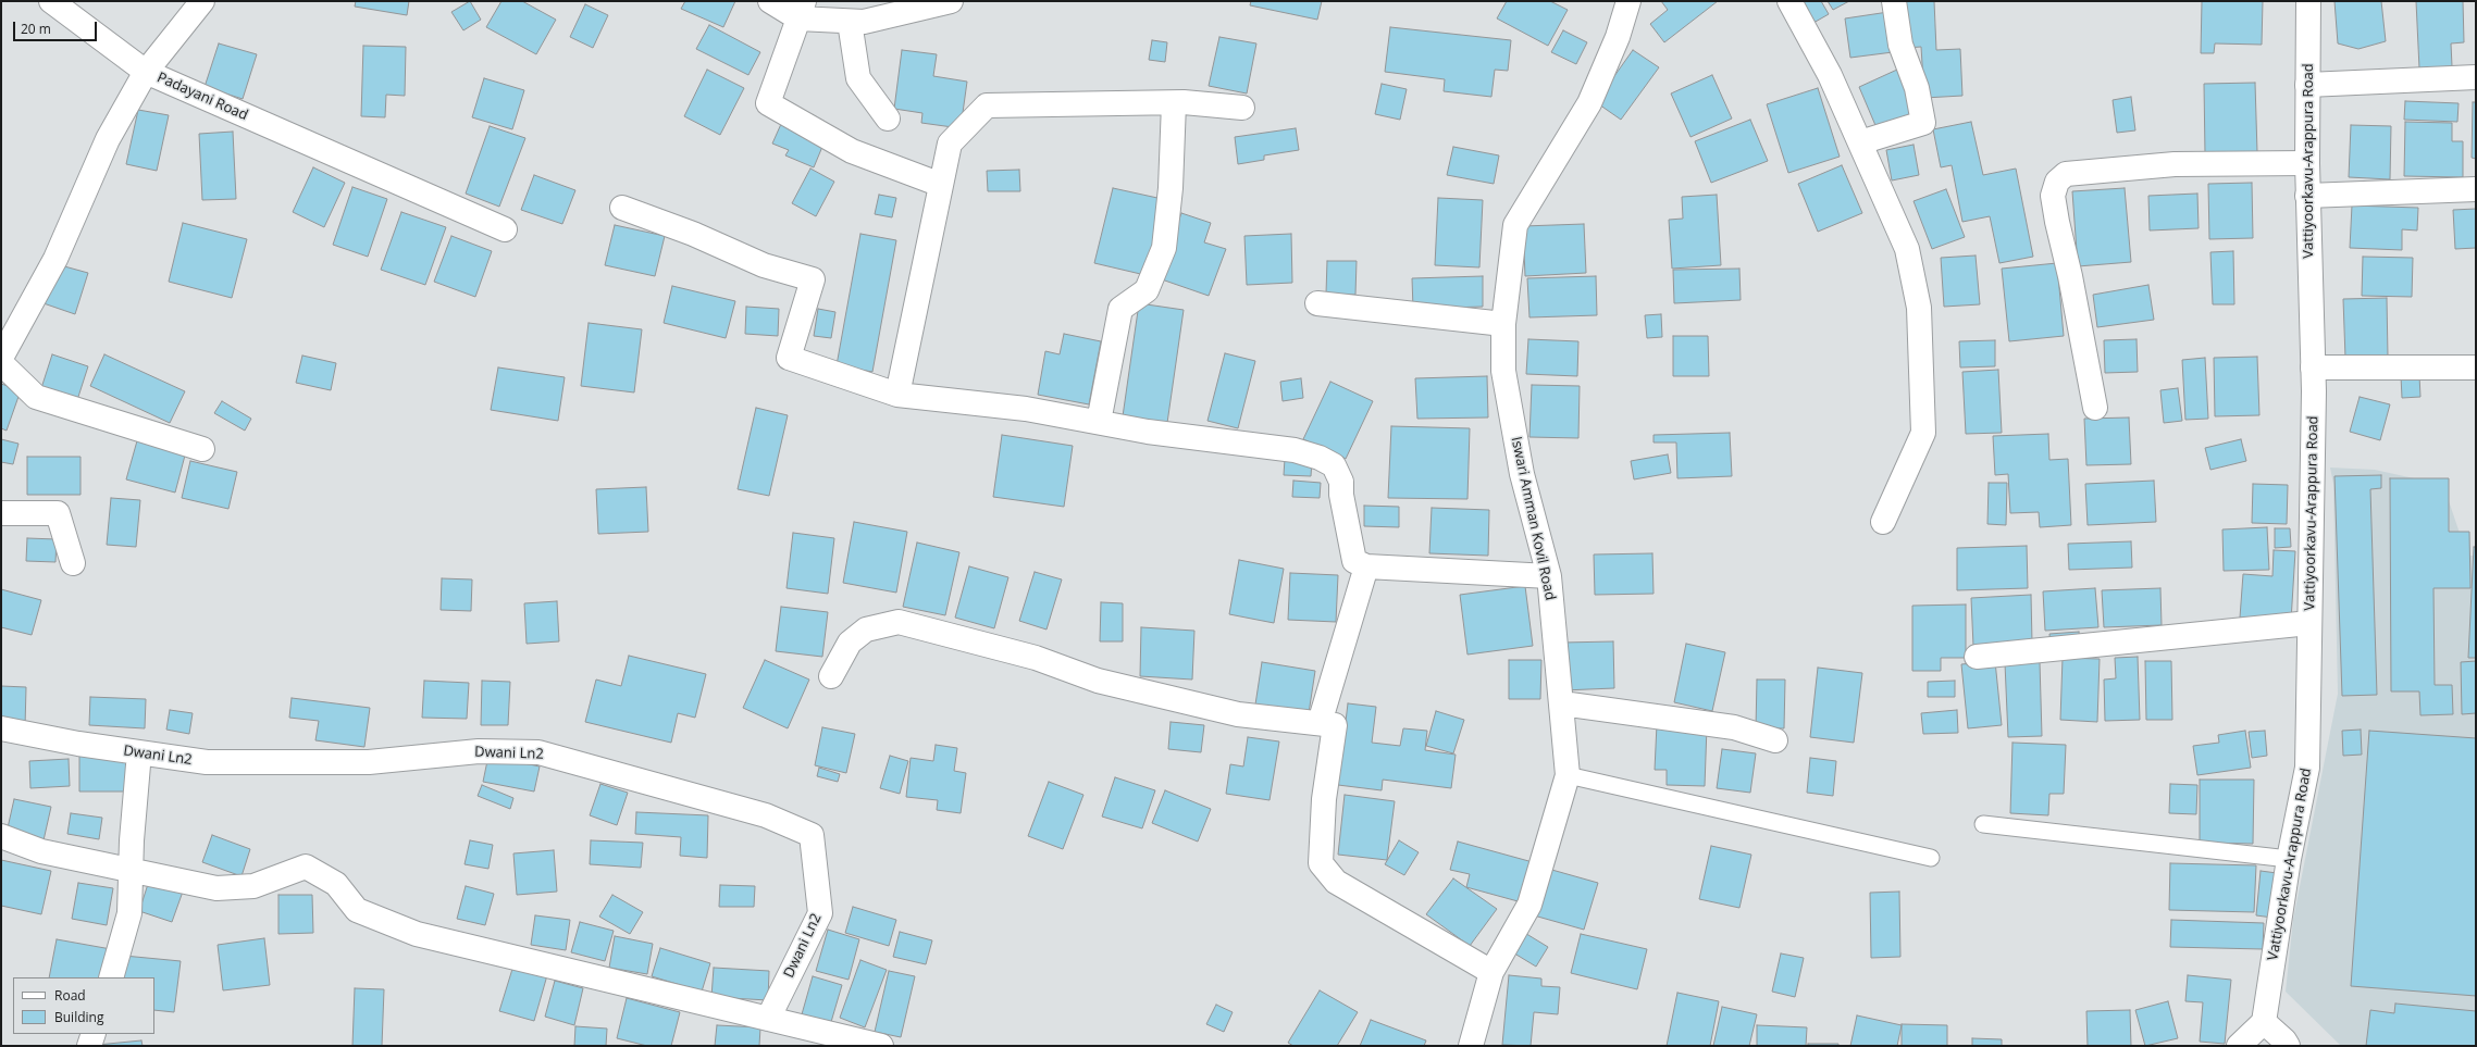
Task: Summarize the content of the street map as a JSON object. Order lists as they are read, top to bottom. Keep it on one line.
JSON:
{"streets":{"street":["Padayani Road","Vattiyoorkavu-Arappura Road","Iswari Amman Kovil Road","Dwani Ln2"]},"legend":["Road","Building"],"scale_bar":"20 m"}
